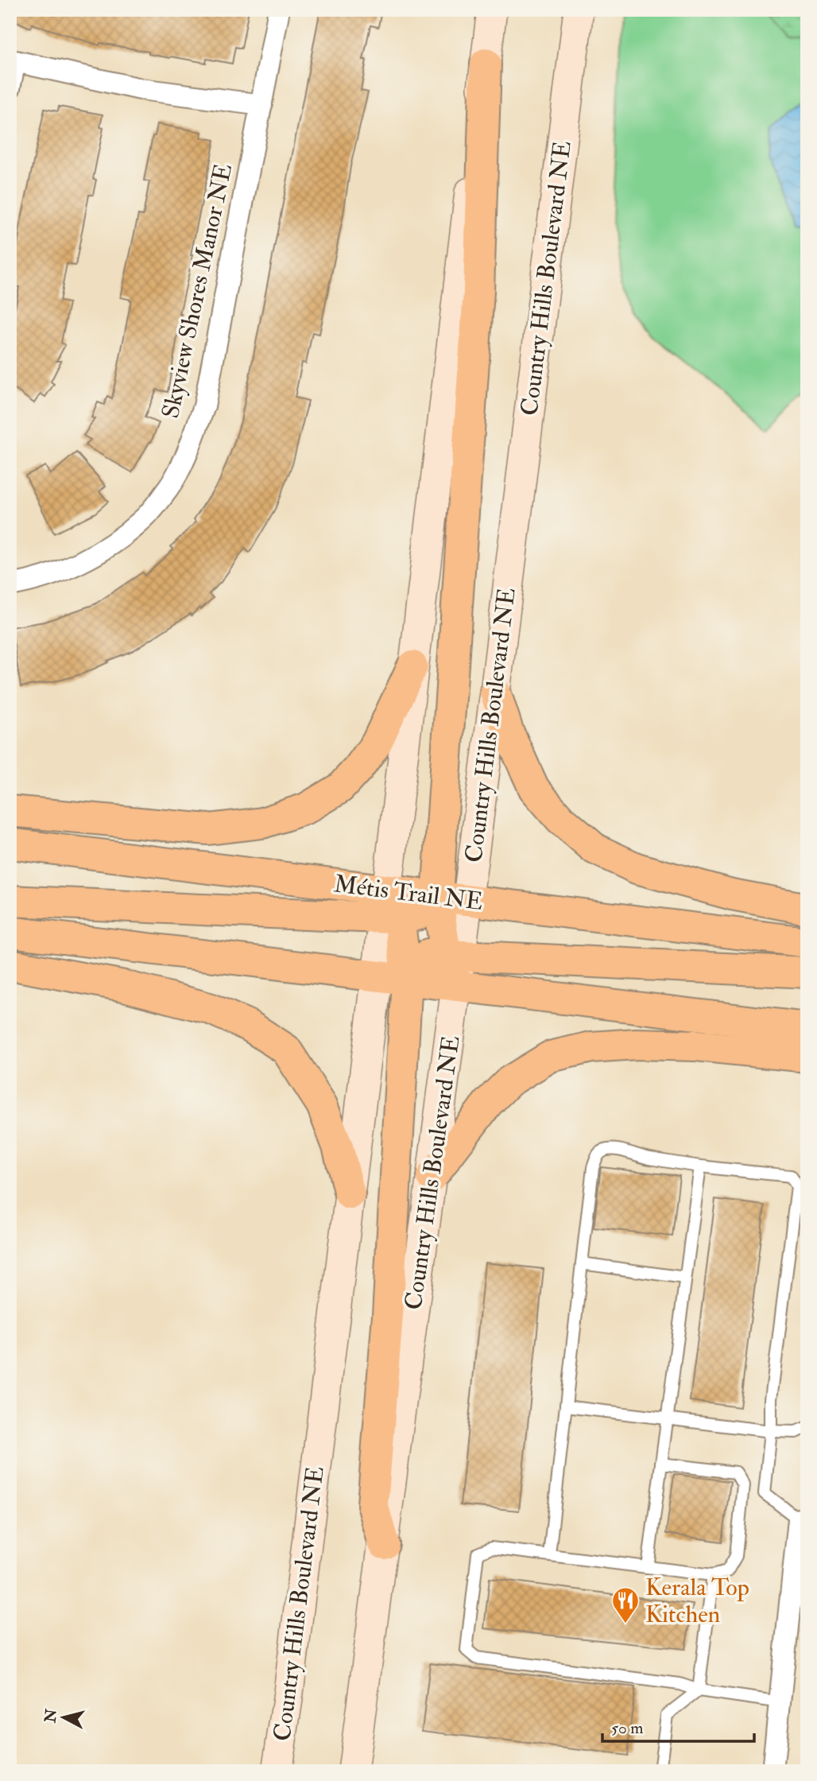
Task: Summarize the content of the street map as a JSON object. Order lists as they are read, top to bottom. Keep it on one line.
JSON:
{"streets":{"main road":["Country Hills Boulevard NE","Métis Trail NE"],"street":["Skyview Shores Manor NE"]},"crossings":[["Country Hills Boulevard NE","Métis Trail NE"]],"places":{"restaurant":["Kerala Top Kitchen"]},"scale_bar":"50 m","north":"left"}
